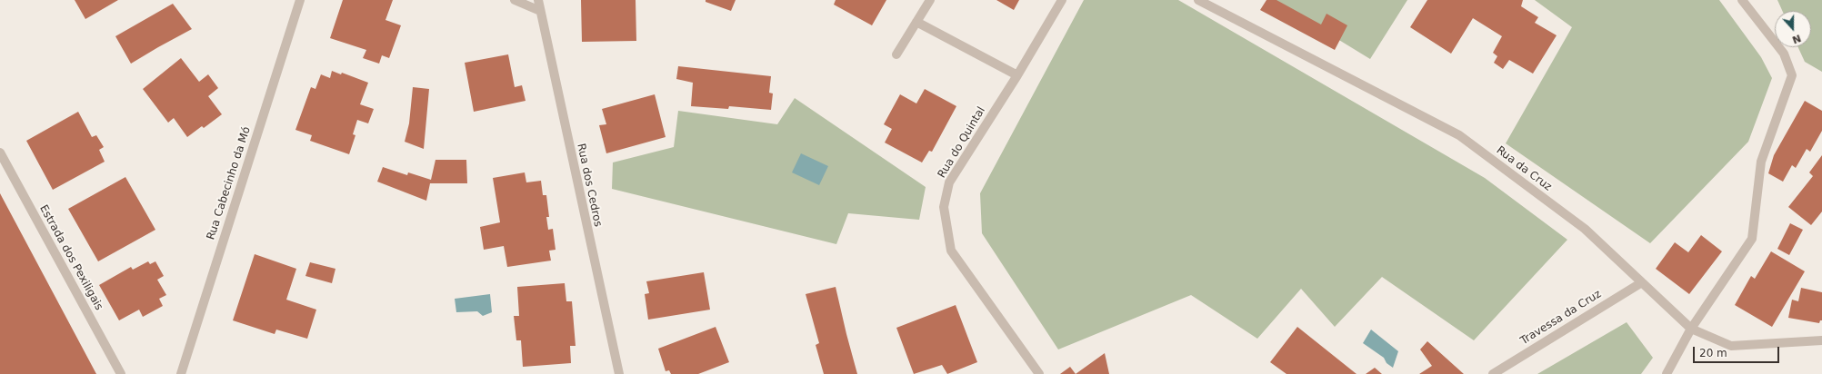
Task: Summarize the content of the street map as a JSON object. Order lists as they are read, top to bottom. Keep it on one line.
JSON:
{"streets":{"street":["Rua do Quintal","Rua da Cruz","Rua Cabecinho da Mó","Rua dos Cedros","Estrada dos Pexiligais","Travessa da Cruz"]},"crossings":[["Rua da Cruz","Travessa da Cruz"]],"scale_bar":"20 m","north":"bottom"}
